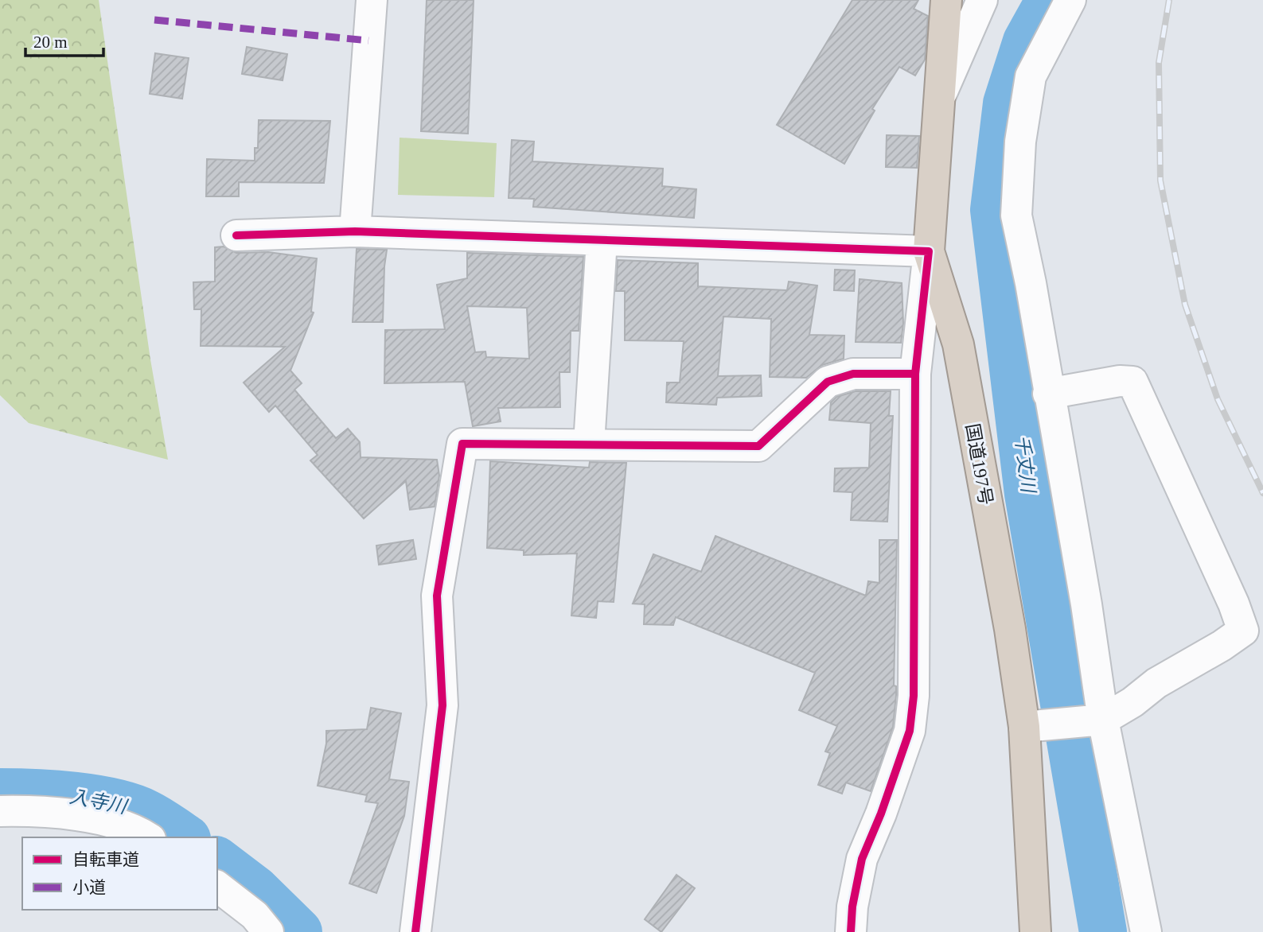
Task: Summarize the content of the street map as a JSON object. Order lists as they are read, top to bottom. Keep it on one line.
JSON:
{"streets":{"highway":["国道197号"]},"water":["千丈川","入寺川"],"legend":["自転車道","小道"],"scale_bar":"20 m"}
